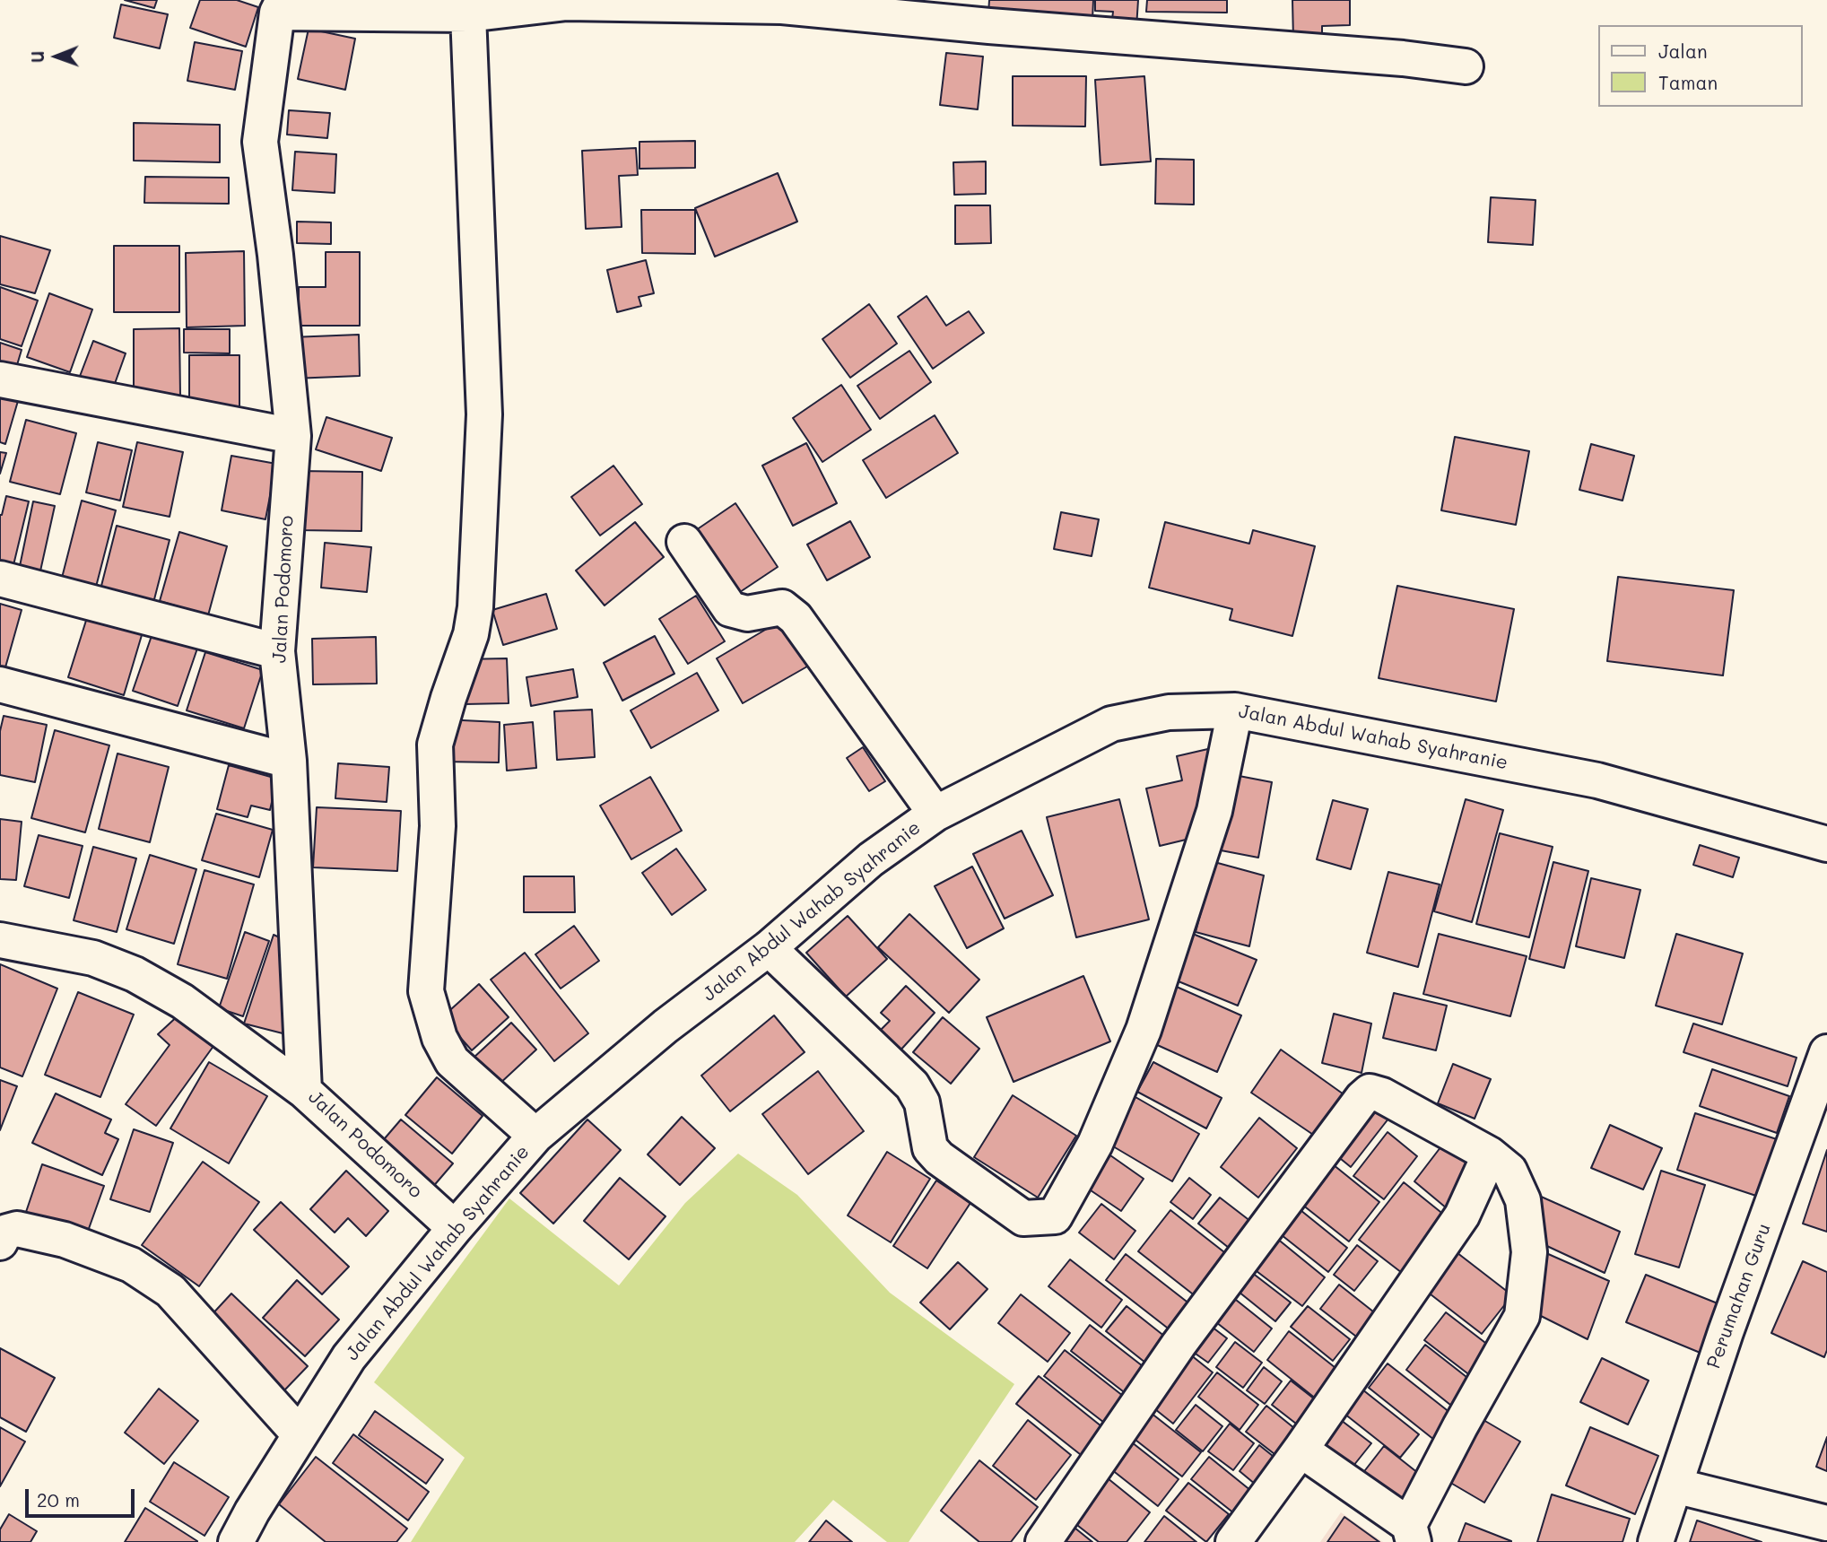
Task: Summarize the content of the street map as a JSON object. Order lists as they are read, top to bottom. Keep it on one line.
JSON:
{"streets":{"street":["Jalan Podomoro","Jalan Abdul Wahab Syahranie","Perumahan Guru"]},"crossings":[["Jalan Podomoro","Jalan Abdul Wahab Syahranie"]],"legend":["Jalan","Taman"],"scale_bar":"20 m","north":"left"}
